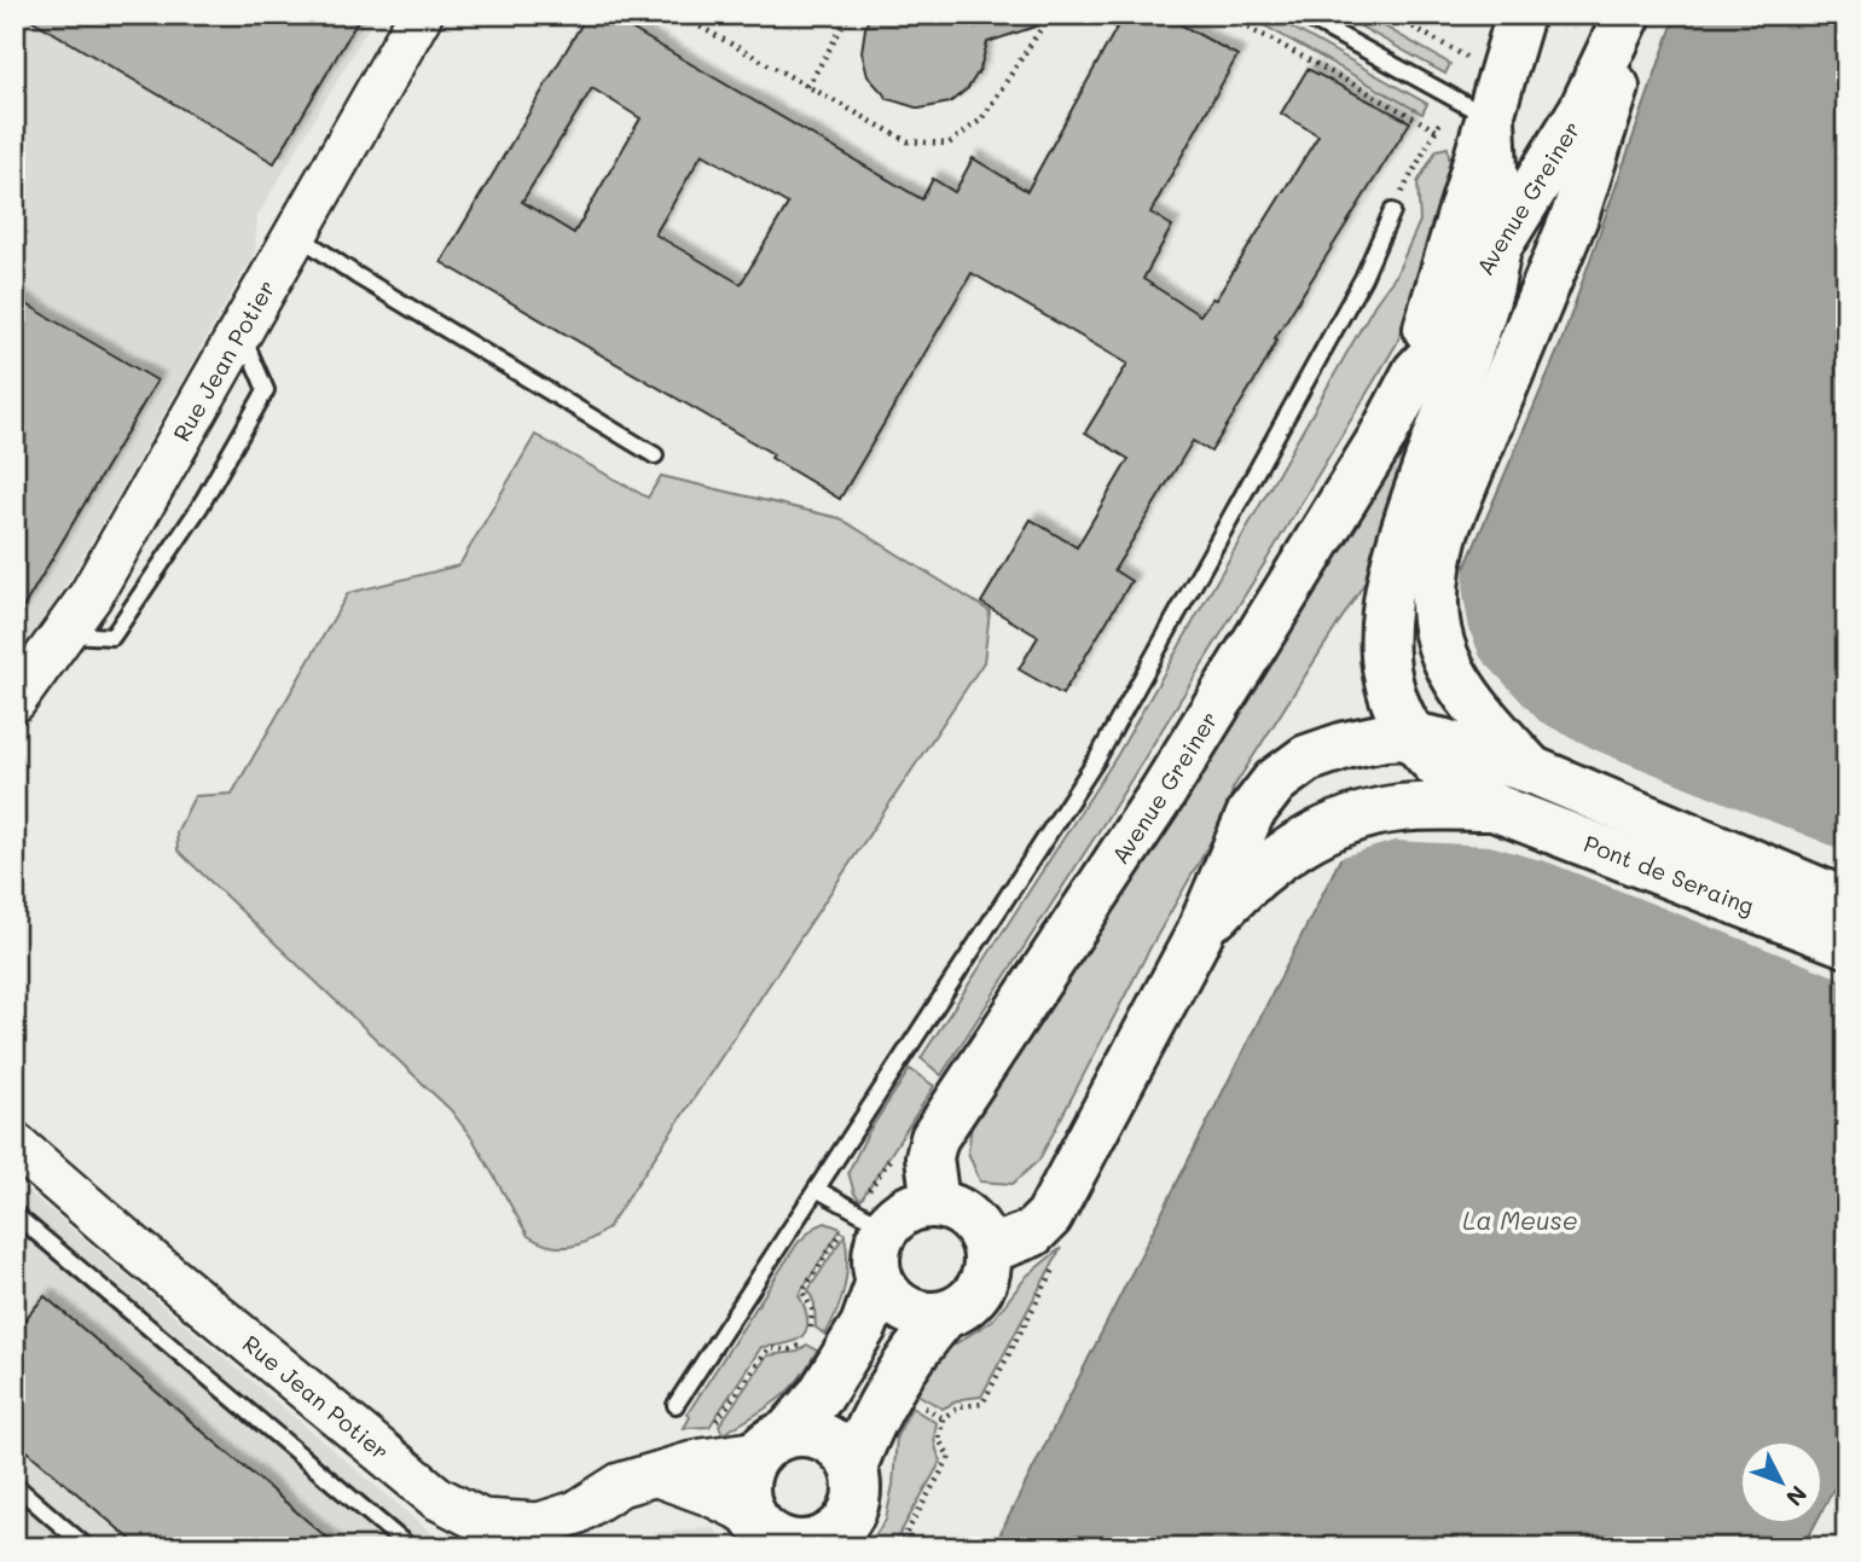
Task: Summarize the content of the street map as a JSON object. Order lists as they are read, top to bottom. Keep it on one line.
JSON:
{"streets":{"main road":["Avenue Greiner","Rue Jean Potier","Pont de Seraing"]},"water":["La Meuse"],"north":"bottom right"}
